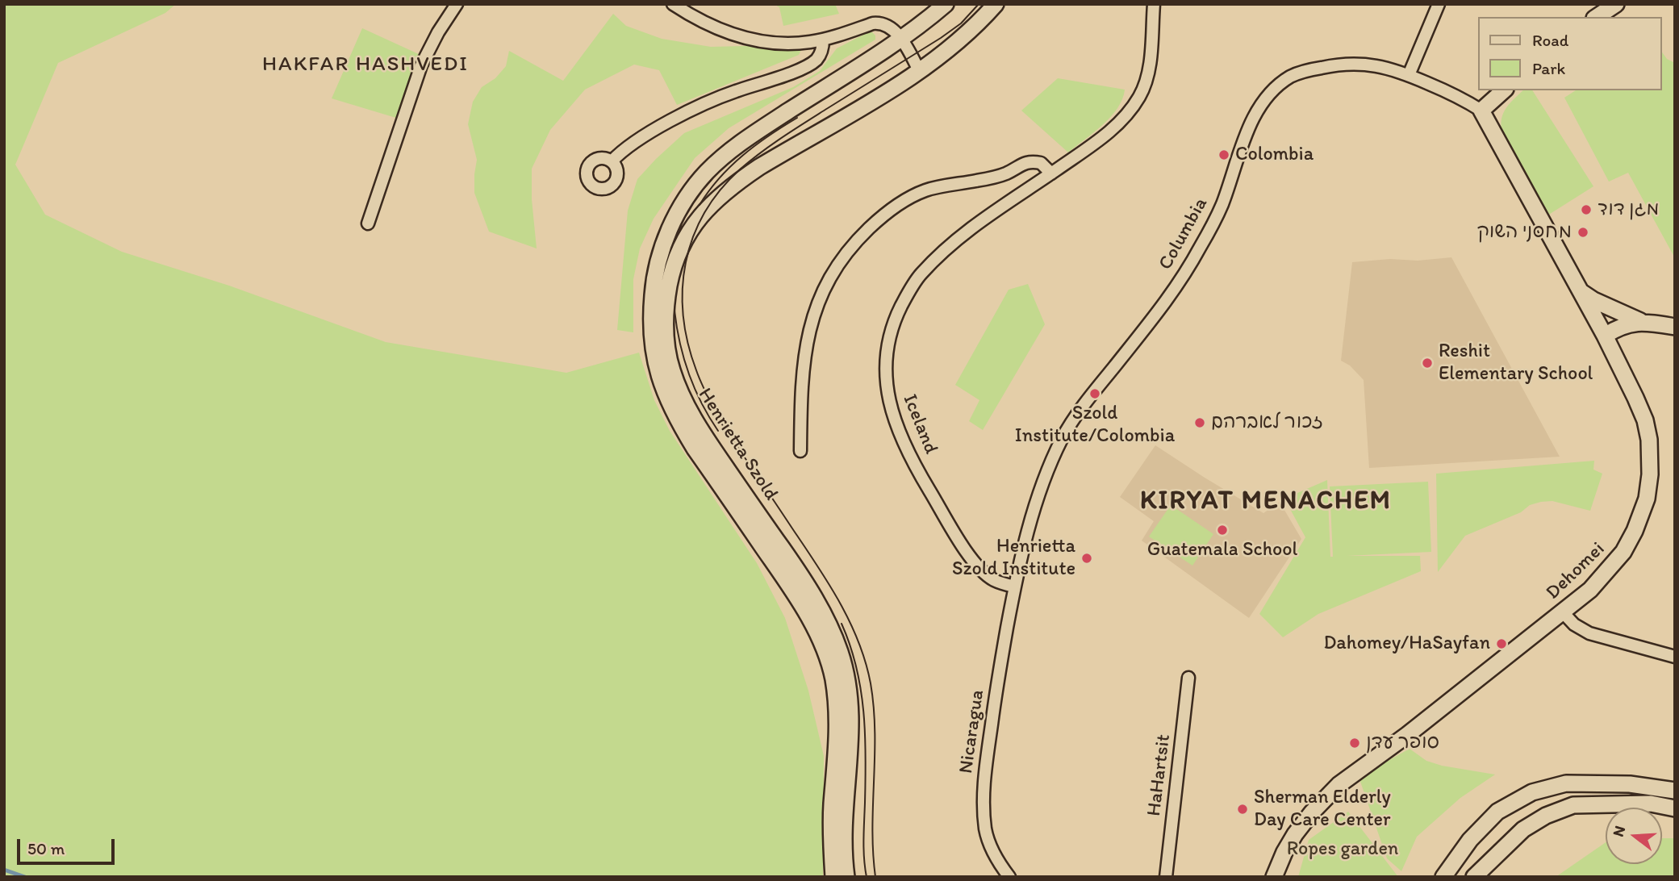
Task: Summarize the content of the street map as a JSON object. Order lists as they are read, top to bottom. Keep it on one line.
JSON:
{"streets":{"main road":["Henrietta Szold","Dehomei"],"street":["Columbia","Iceland","Nicaragua","HaHartsit"]},"crossings":[["Columbia","Iceland"],["Columbia","Dehomei"],["Columbia","Nicaragua"],["Iceland","Nicaragua"]],"districts":["HAKFAR HASHVEDI","KIRYAT MENACHEM"],"parks":["Ropes garden"],"places":["Colombia","מגן דוד","מחסני השוק","Reshit Elementary School","Szold Institute/Colombia","זכור לאברהם","Guatemala School","Henrietta Szold Institute","Dahomey/HaSayfan","סופר עדן","Sherman Elderly Day Care Center"],"legend":["Road","Park"],"scale_bar":"50 m","north":"left"}
